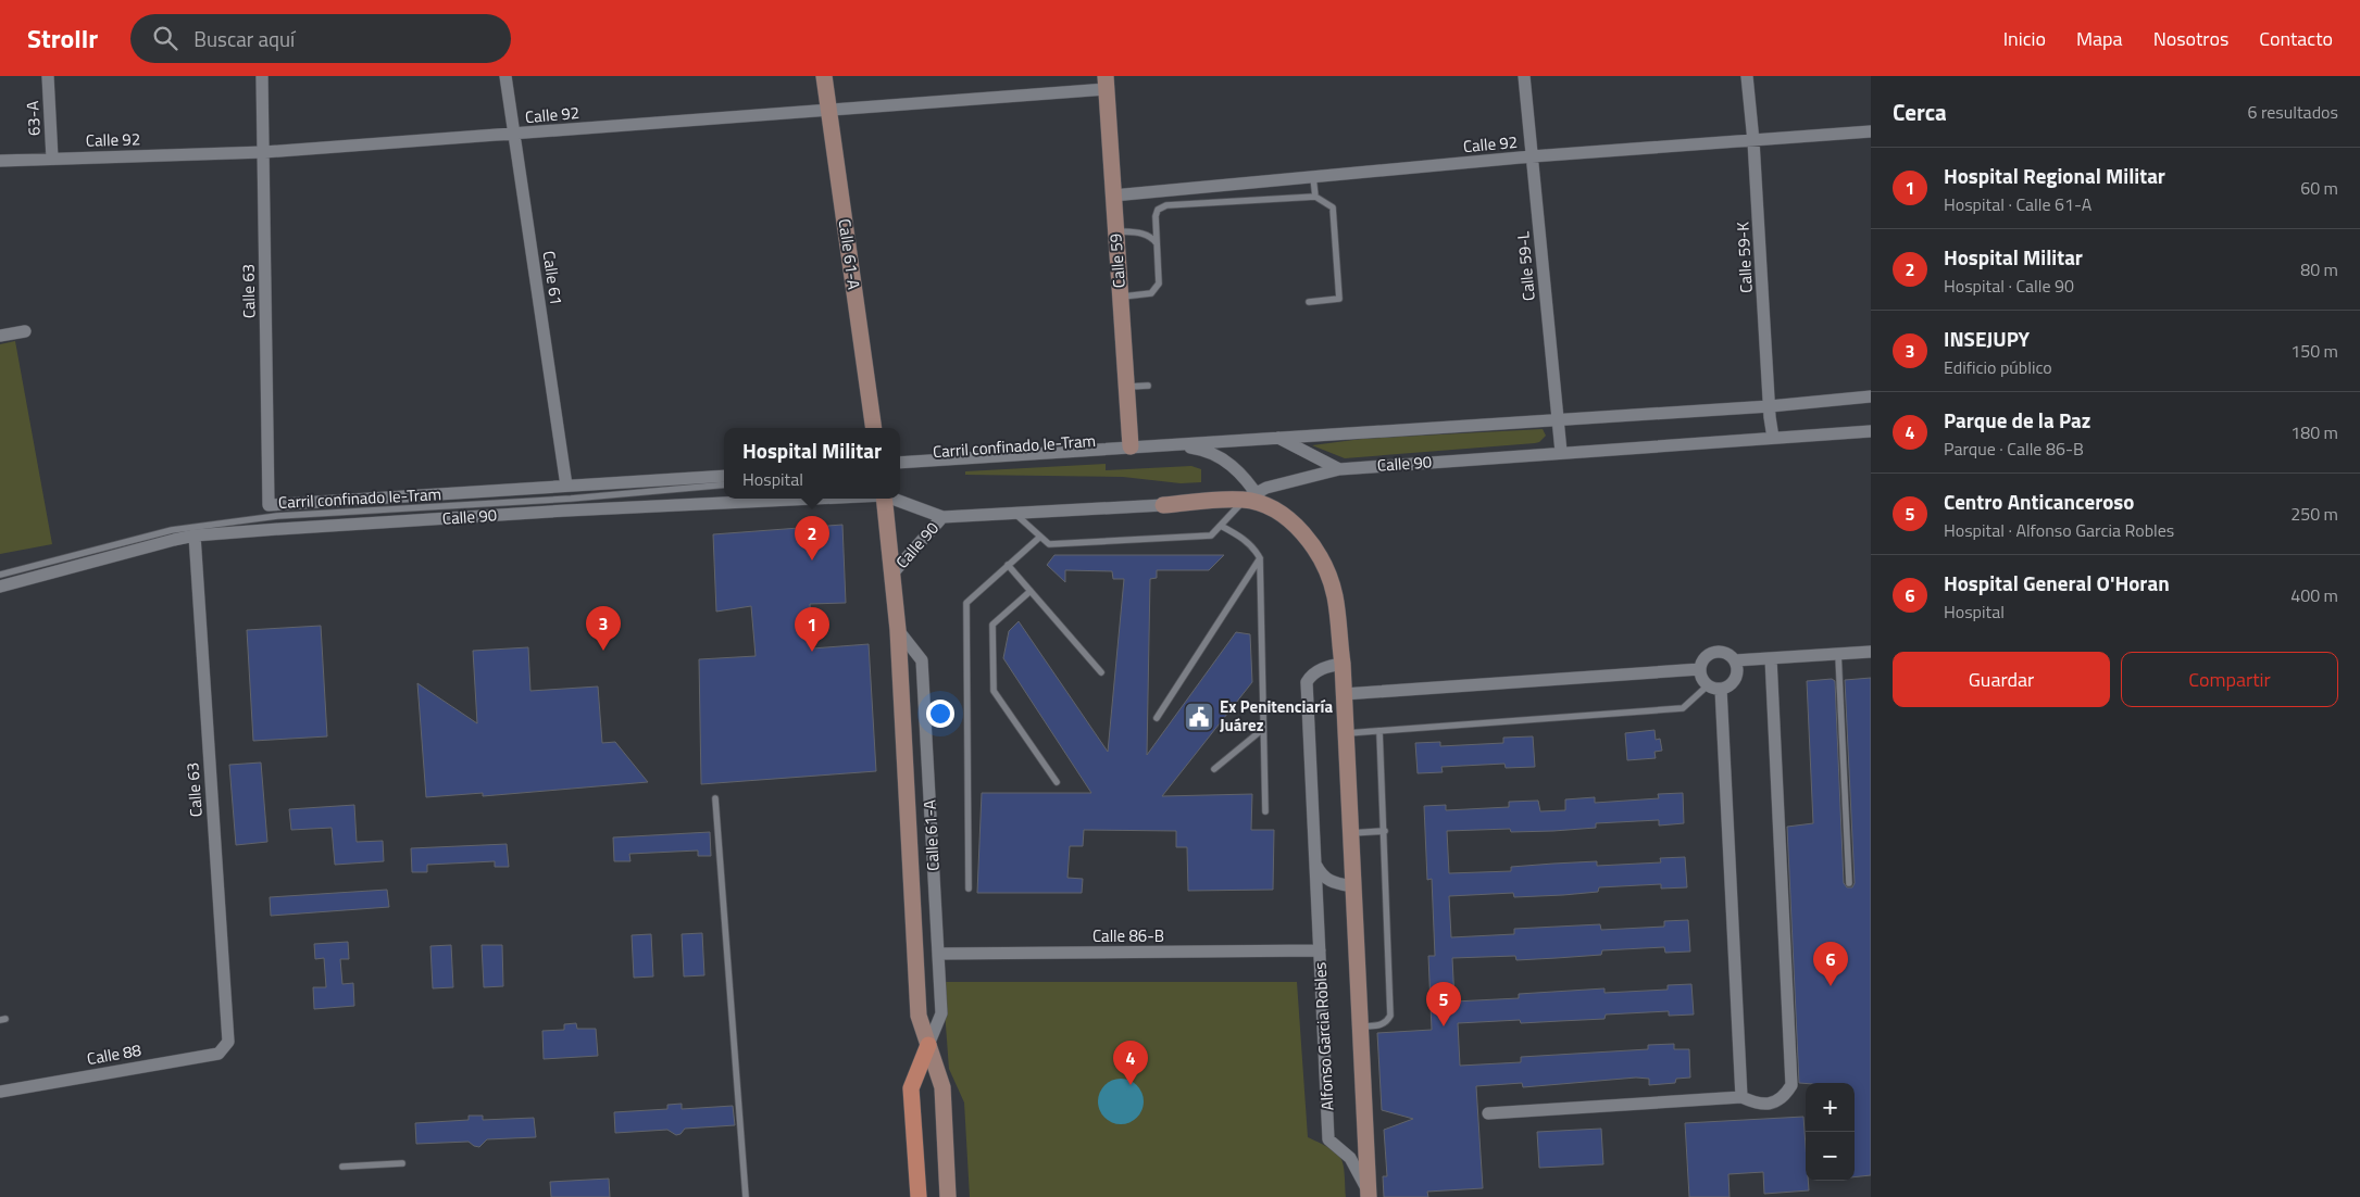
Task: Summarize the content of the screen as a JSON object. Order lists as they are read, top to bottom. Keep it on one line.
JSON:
{"streets":{"street":["Calle 92","63-A","Calle 61-A","Calle 59-K","Calle 59","Calle 59-L","Calle 61","Calle 63","Calle 90","Calle 86-B","Alfonso Garcia Robles","Calle 88"],"lane":["Carril confinado Ie-Tram"]},"crossings":[["Calle 92","63-A"],["Calle 92","Calle 61-A"],["Calle 92","Calle 59-K"],["Calle 92","Calle 59"],["Calle 92","Calle 59-L"],["Calle 92","Calle 61"],["Calle 92","Calle 63"],["Calle 61-A","Calle 90"],["Calle 61-A","Calle 86-B"],["Calle 59-K","Calle 90"],["Calle 59","Carril confinado Ie-Tram"],["Calle 59-L","Calle 90"],["Calle 61","Calle 90"],["Calle 63","Calle 90"],["Calle 63","Calle 88"],["Calle 90","Alfonso Garcia Robles"],["Calle 86-B","Alfonso Garcia Robles"]],"places":{"public building":["Ex Penitenciaría Juárez"]},"page":{"header":"Strollr","search":"Buscar aquí","nav":["Inicio","Mapa","Nosotros","Contacto"],"heading":["Cerca","6 resultados"],"list":[{"mark":"1","name":"Hospital Regional Militar","note":"Hospital · Calle 61-A","value":"60 m"},{"mark":"2","name":"Hospital Militar","note":"Hospital · Calle 90","value":"80 m"},{"mark":"3","name":"INSEJUPY","note":"Edificio público","value":"150 m"},{"mark":"4","name":"Parque de la Paz","note":"Parque · Calle 86-B","value":"180 m"},{"mark":"5","name":"Centro Anticanceroso","note":"Hospital · Alfonso Garcia Robles","value":"250 m"},{"mark":"6","name":"Hospital General O'Horan","note":"Hospital","value":"400 m"}],"popup":["Hospital Militar","Hospital"],"pins":["2","3","1","6","5","4"],"buttons":["Guardar","Compartir"],"map_buttons":["+","−"]}}
